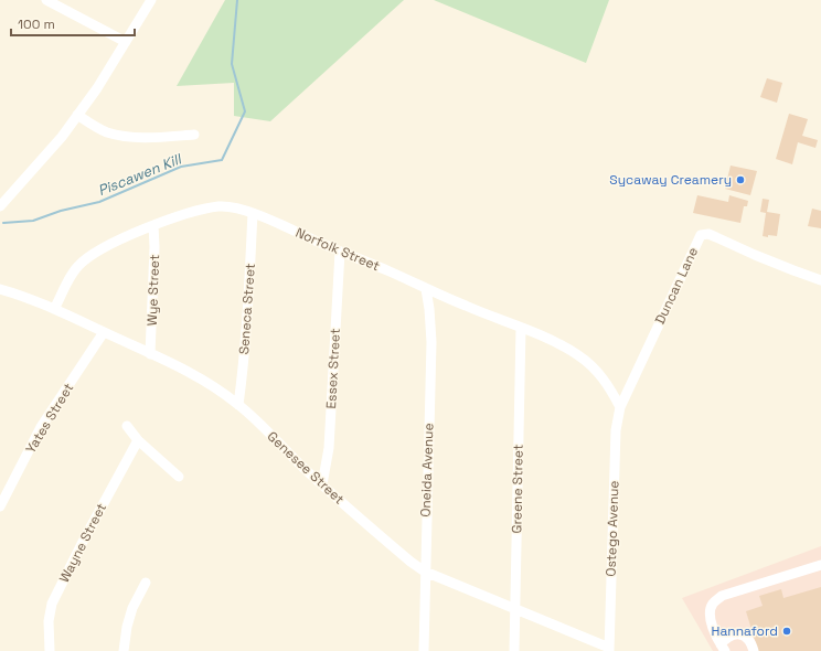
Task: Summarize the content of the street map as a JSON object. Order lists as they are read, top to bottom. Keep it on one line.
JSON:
{"streets":{"street":["Norfolk Street","Duncan Lane","Wye Street","Seneca Street","Essex Street","Yates Street","Genesee Street","Oneida Avenue","Greene Street","Ostego Avenue","Wayne Street"]},"crossings":[["Norfolk Street","Duncan Lane"],["Norfolk Street","Wye Street"],["Norfolk Street","Seneca Street"],["Norfolk Street","Essex Street"],["Norfolk Street","Genesee Street"],["Norfolk Street","Oneida Avenue"],["Norfolk Street","Greene Street"],["Norfolk Street","Ostego Avenue"],["Duncan Lane","Ostego Avenue"],["Wye Street","Genesee Street"],["Seneca Street","Genesee Street"],["Essex Street","Genesee Street"],["Yates Street","Genesee Street"],["Genesee Street","Oneida Avenue"],["Genesee Street","Greene Street"],["Genesee Street","Ostego Avenue"]],"water":["Piscawen Kill"],"places":["Sycaway Creamery","Hannaford"],"scale_bar":"100 m"}
